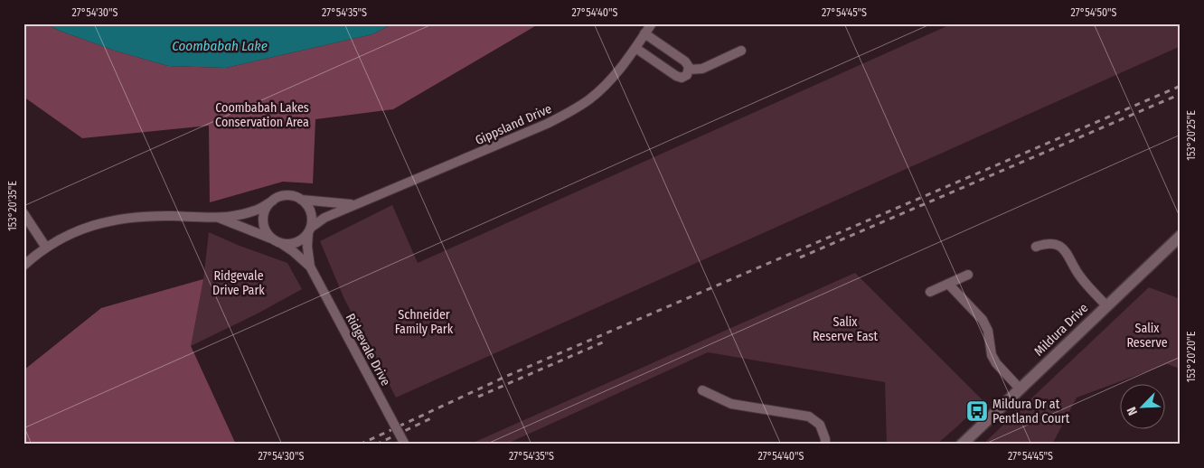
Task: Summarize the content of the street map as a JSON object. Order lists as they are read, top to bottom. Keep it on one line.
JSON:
{"streets":{"street":["Gippsland Drive","Mildura Drive","Ridgevale Drive"]},"crossings":[["Gippsland Drive","Ridgevale Drive"]],"water":["Coombabah Lake"],"parks":["Coombabah Lakes Conservation Area","Ridgevale Drive Park","Schneider Family Park","Salix Reserve East","Salix Reserve"],"places":{"bus stop":["Mildura Dr at Pentland Court"]},"north":"bottom left","coordinates":["27°54'30\"S","27°54'35\"S","27°54'40\"S","27°54'45\"S","27°54'50\"S","153°20'25\"E","153°20'35\"E","153°20'20\"E"]}
